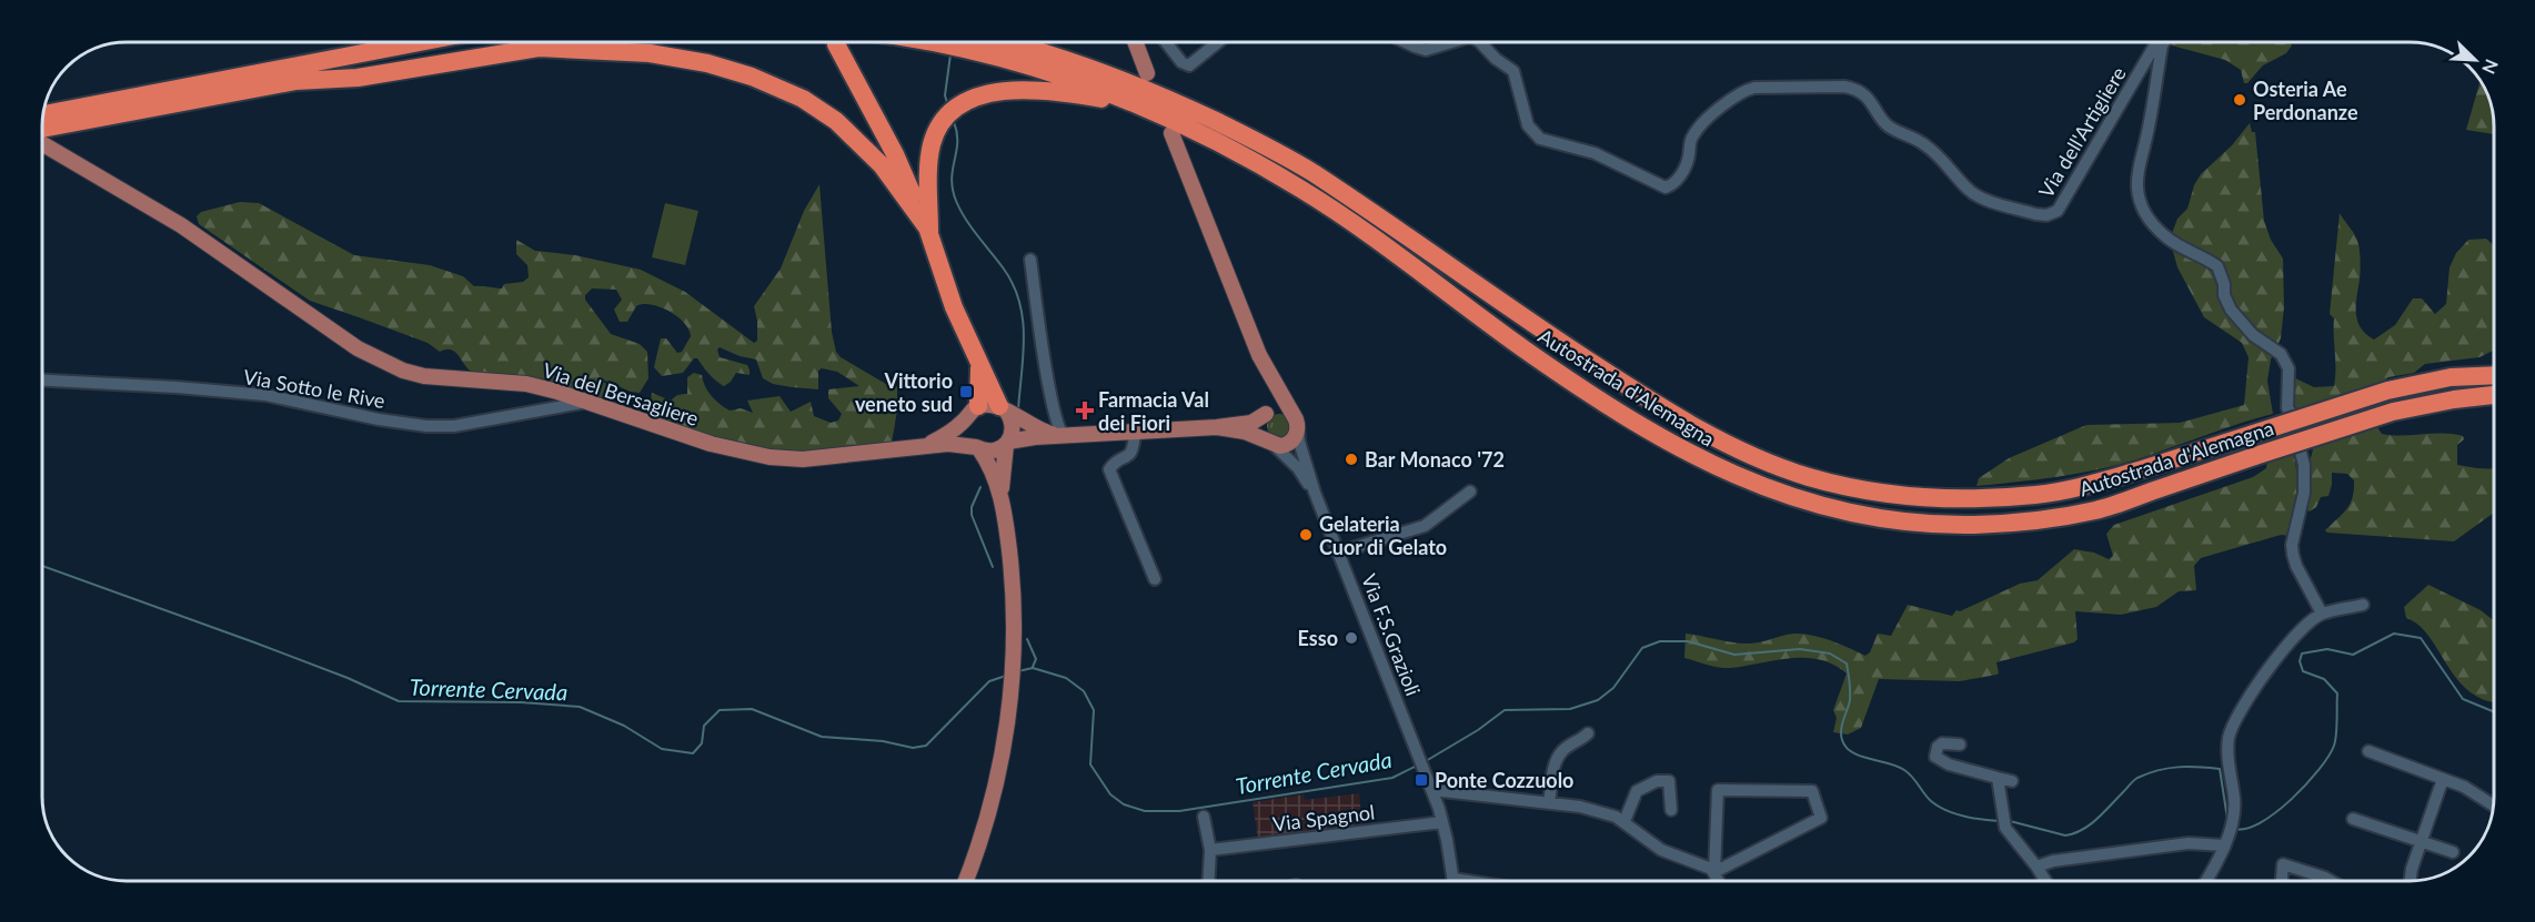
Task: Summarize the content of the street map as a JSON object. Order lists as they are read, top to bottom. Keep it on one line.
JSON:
{"streets":{"highway":["Autostrada d'Alemagna"],"main road":["Via del Bersagliere","Via F.S.Grazioli"],"street":["Via dell'Artigliere","Via Sotto le Rive","Via Spagnol"]},"crossings":[["Via Sotto le Rive","Via del Bersagliere"],["Via F.S.Grazioli","Via Spagnol"]],"water":["Torrente Cervada"],"places":{"other":["Osteria Ae Perdonanze","Bar Monaco '72","Gelateria Cuor di Gelato","Esso"],"transit":["Vittorio veneto sud","Ponte Cozzuolo"],"health":["Farmacia Val dei Fiori"]},"north":"bottom right"}
